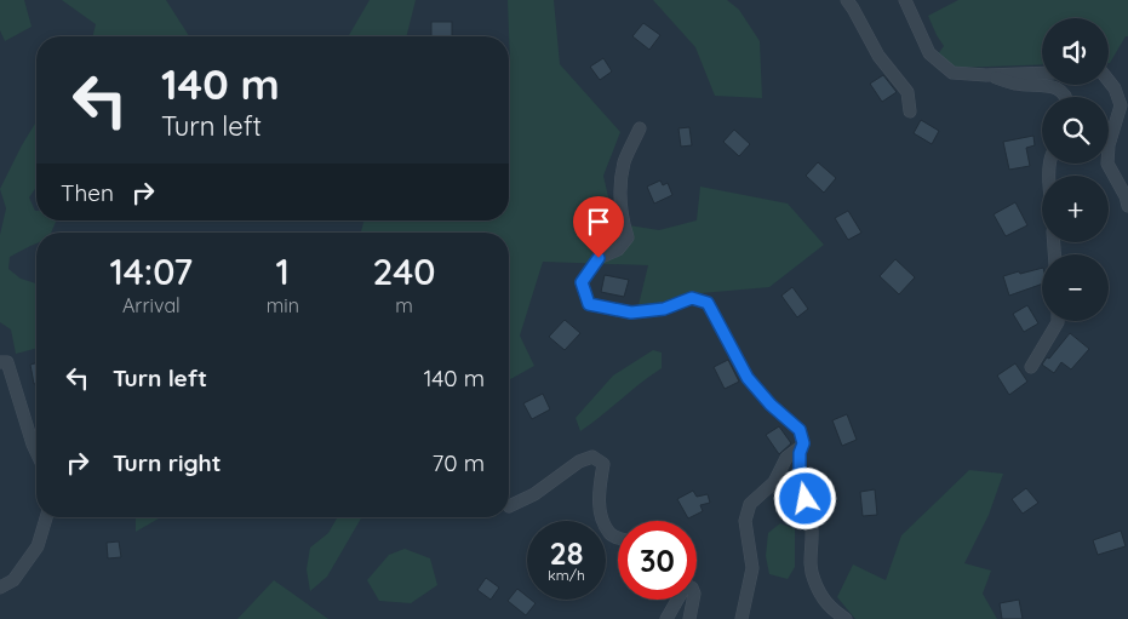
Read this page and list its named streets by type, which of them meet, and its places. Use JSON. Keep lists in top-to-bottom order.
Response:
{
  "page": {
    "map_buttons": ["+", "−"],
    "turn": ["140 m", "Turn left"],
    "then": "Then",
    "eta": [
      "14:07",
      "Arrival",
      "1",
      "min",
      "240",
      "m"
    ],
    "list": [
      {
        "name": "Turn left",
        "value": "140 m"
      },
      {
        "name": "Turn right",
        "value": "70 m"
      }
    ],
    "speed": "28 km/h",
    "limit": "30"
  }
}
